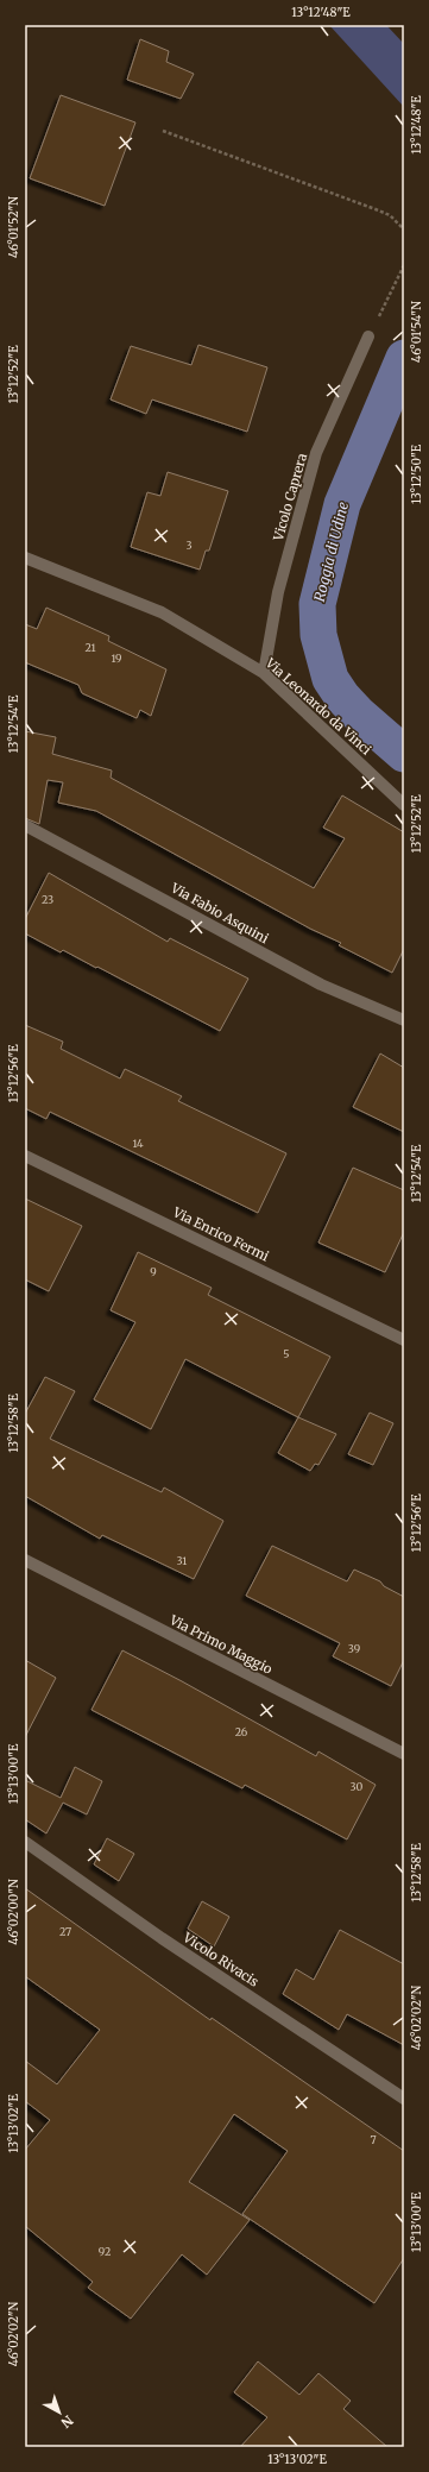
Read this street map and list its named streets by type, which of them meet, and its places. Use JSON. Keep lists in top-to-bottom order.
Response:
{
  "streets": {
    "street": [
      "Vicolo Caprera",
      "Via Leonardo da Vinci",
      "Via Fabio Asquini",
      "Via Enrico Fermi",
      "Via Primo Maggio",
      "Vicolo Rivacis"
    ]
  },
  "crossings": [
    ["Vicolo Caprera", "Via Leonardo da Vinci"]
  ],
  "water": ["Roggia di Udine"],
  "house_numbers": [
    "3",
    "21",
    "19",
    "23",
    "14",
    "9",
    "5",
    "31",
    "39",
    "26",
    "30",
    "27",
    "7",
    "92"
  ],
  "north": "bottom right",
  "coordinates": [
    "13°12'48\"E",
    "46°01'52\"N",
    "46°01'54\"N",
    "13°12'52\"E",
    "13°12'50\"E",
    "13°12'54\"E",
    "13°12'56\"E",
    "13°12'58\"E",
    "13°13'00\"E",
    "46°02'00\"N",
    "46°02'02\"N",
    "13°13'02\"E"
  ]
}
